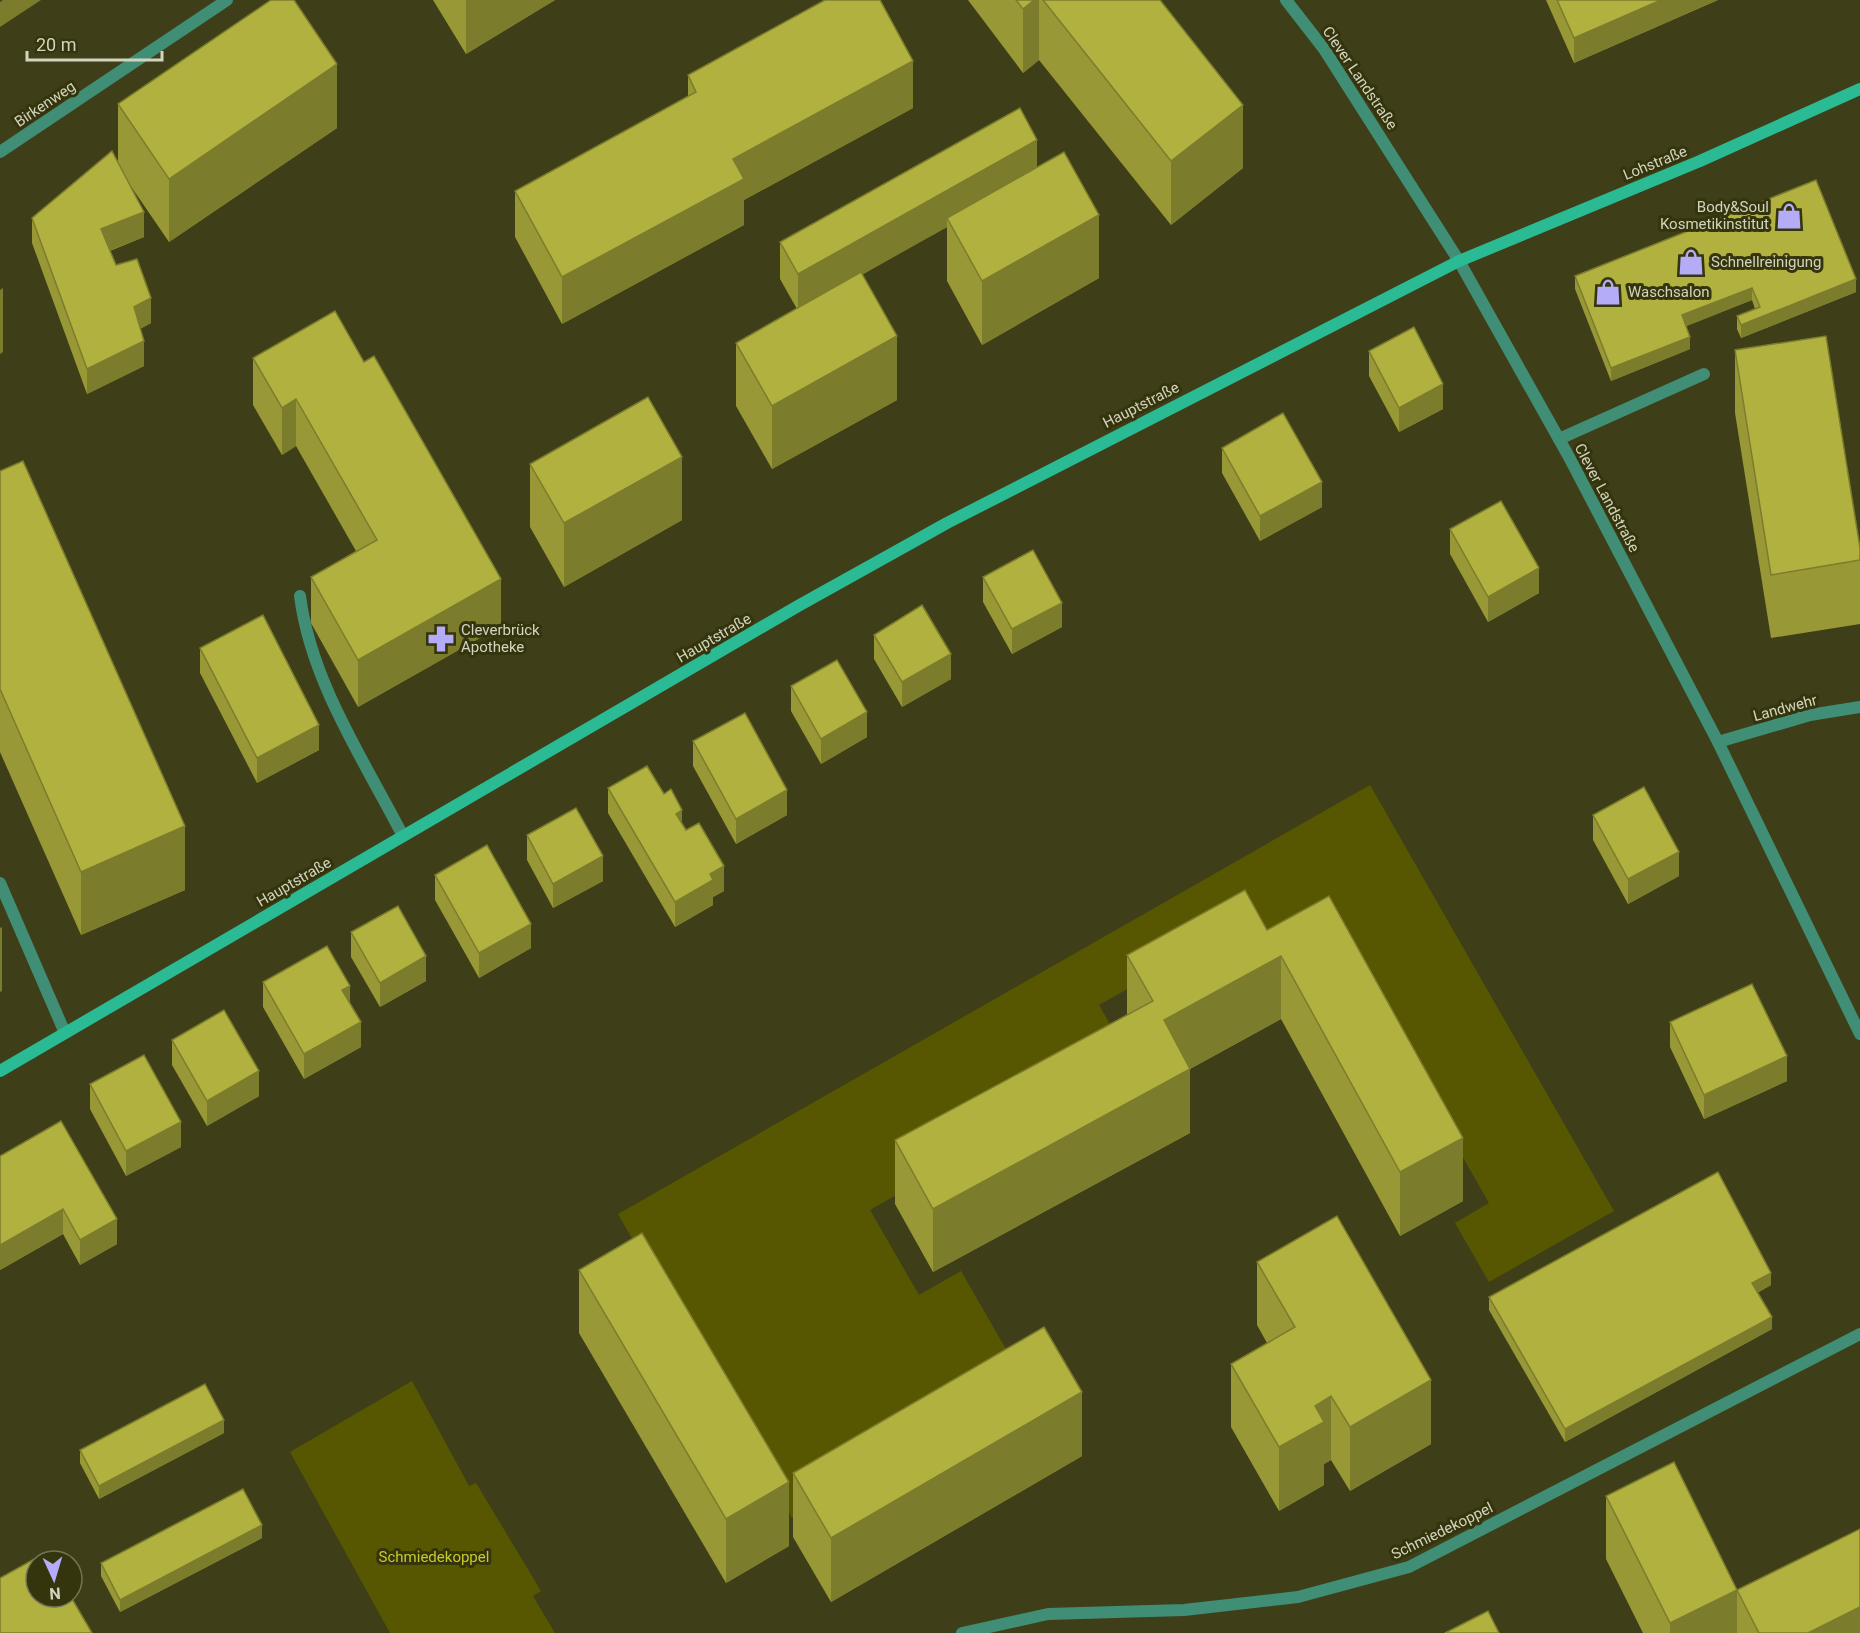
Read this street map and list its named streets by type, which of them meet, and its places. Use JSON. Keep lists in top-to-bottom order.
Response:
{
  "streets": {
    "main road": ["Lohstraße", "Hauptstraße"],
    "street": [
      "Clever Landstraße",
      "Birkenweg",
      "Landwehr",
      "Schmiedekoppel"
    ]
  },
  "crossings": [
    ["Clever Landstraße", "Lohstraße"],
    ["Clever Landstraße", "Hauptstraße"],
    ["Clever Landstraße", "Landwehr"],
    ["Lohstraße", "Hauptstraße"]
  ],
  "parks": ["Schmiedekoppel"],
  "places": {
    "shop": ["Body&Soul Kosmetikinstitut", "Schnellreinigung", "Waschsalon"],
    "pharmacy": ["Cleverbrück Apotheke"]
  },
  "scale_bar": "20 m",
  "north": "bottom"
}
